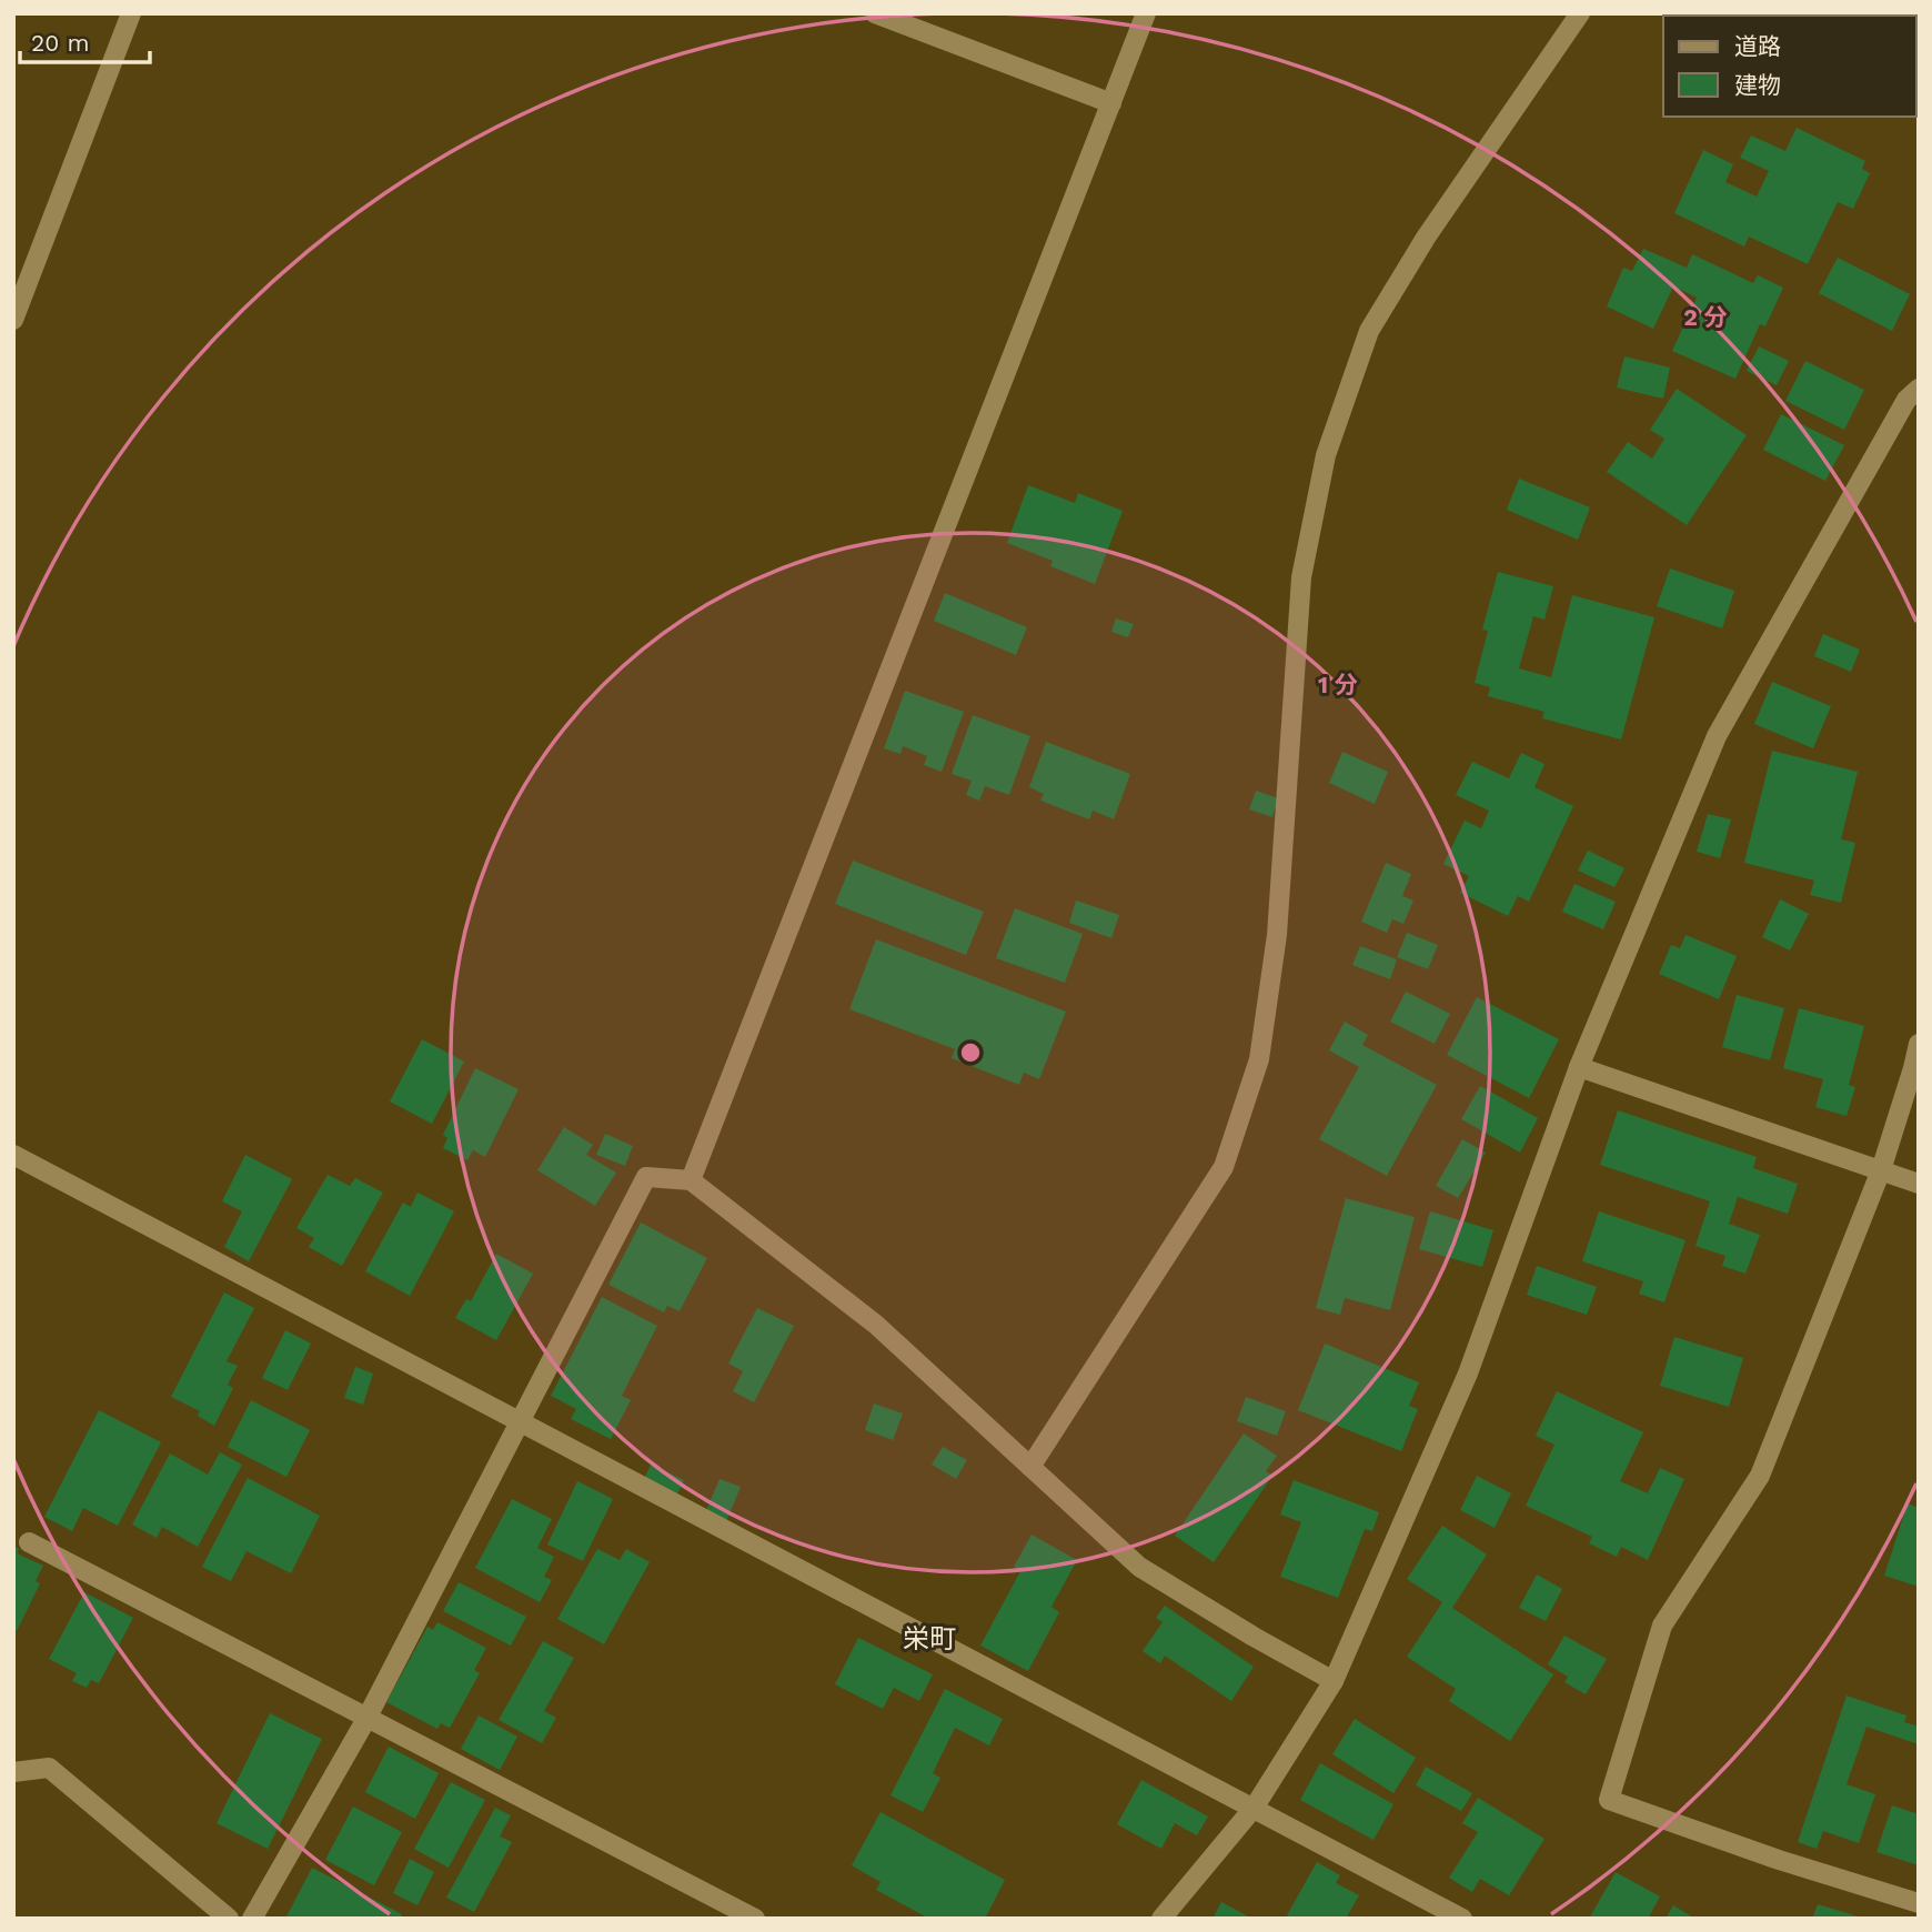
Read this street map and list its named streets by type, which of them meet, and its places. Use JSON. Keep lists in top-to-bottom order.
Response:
{
  "districts": ["栄町"],
  "legend": ["道路", "建物"],
  "scale_bar": "20 m",
  "rings": ["2 分", "1 分"]
}
